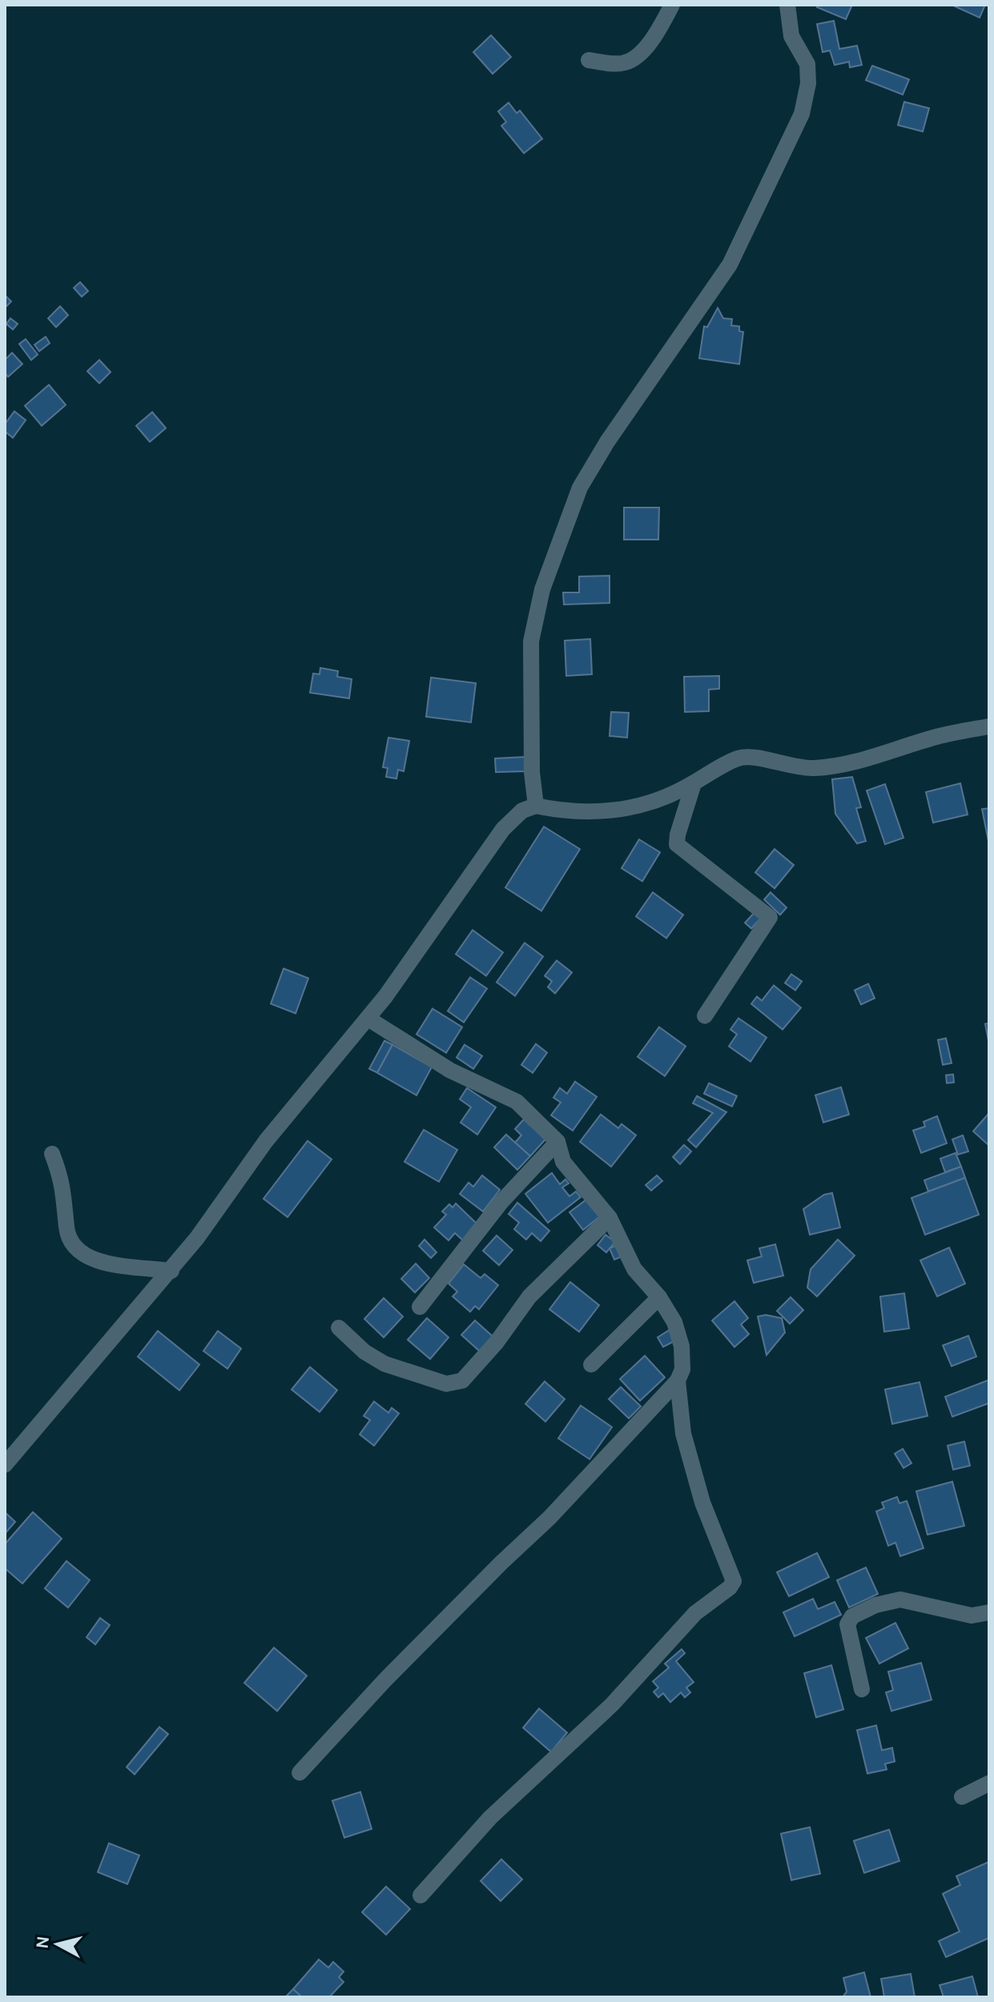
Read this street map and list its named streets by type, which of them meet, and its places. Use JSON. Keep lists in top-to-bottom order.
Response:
{
  "north": "left"
}
